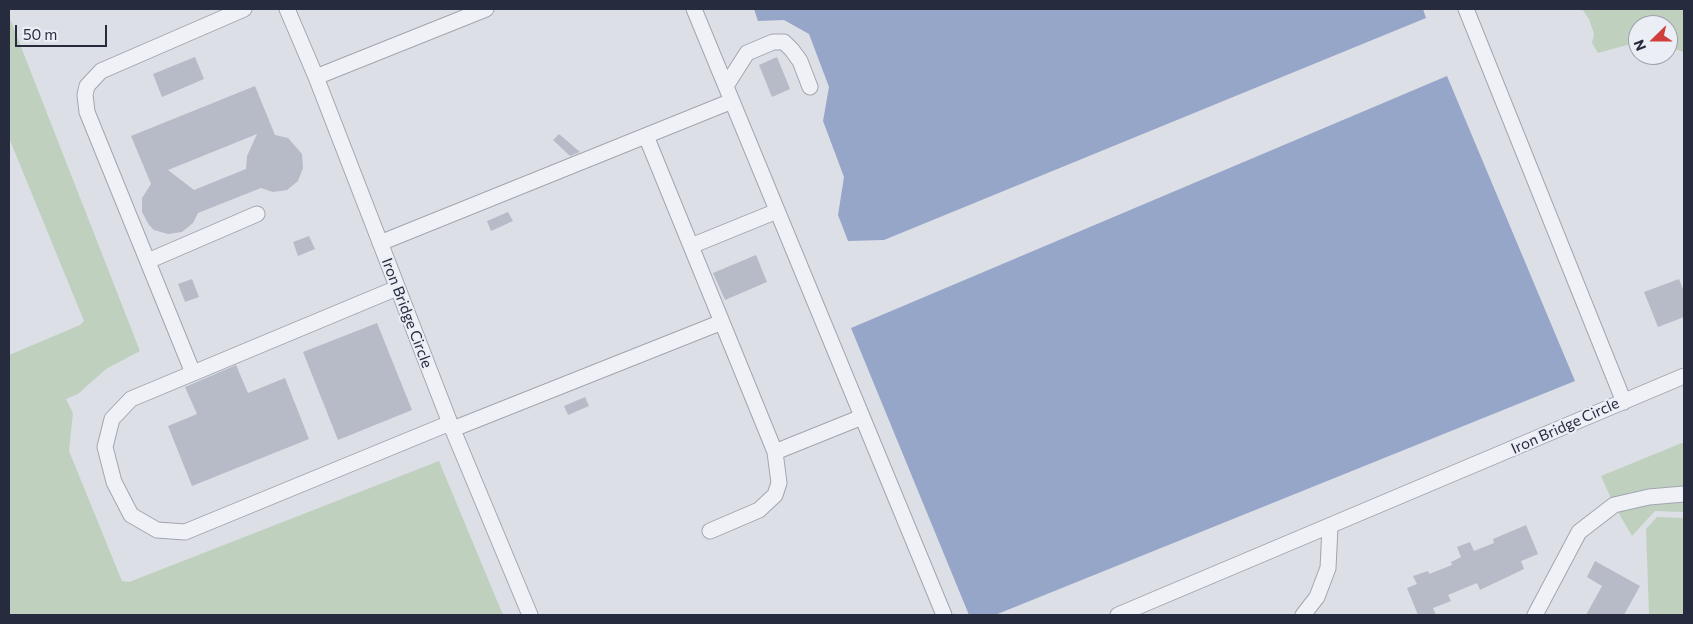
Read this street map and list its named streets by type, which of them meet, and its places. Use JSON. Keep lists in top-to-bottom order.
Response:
{
  "streets": {
    "street": ["Iron Bridge Circle"]
  },
  "scale_bar": "50 m",
  "north": "left"
}
